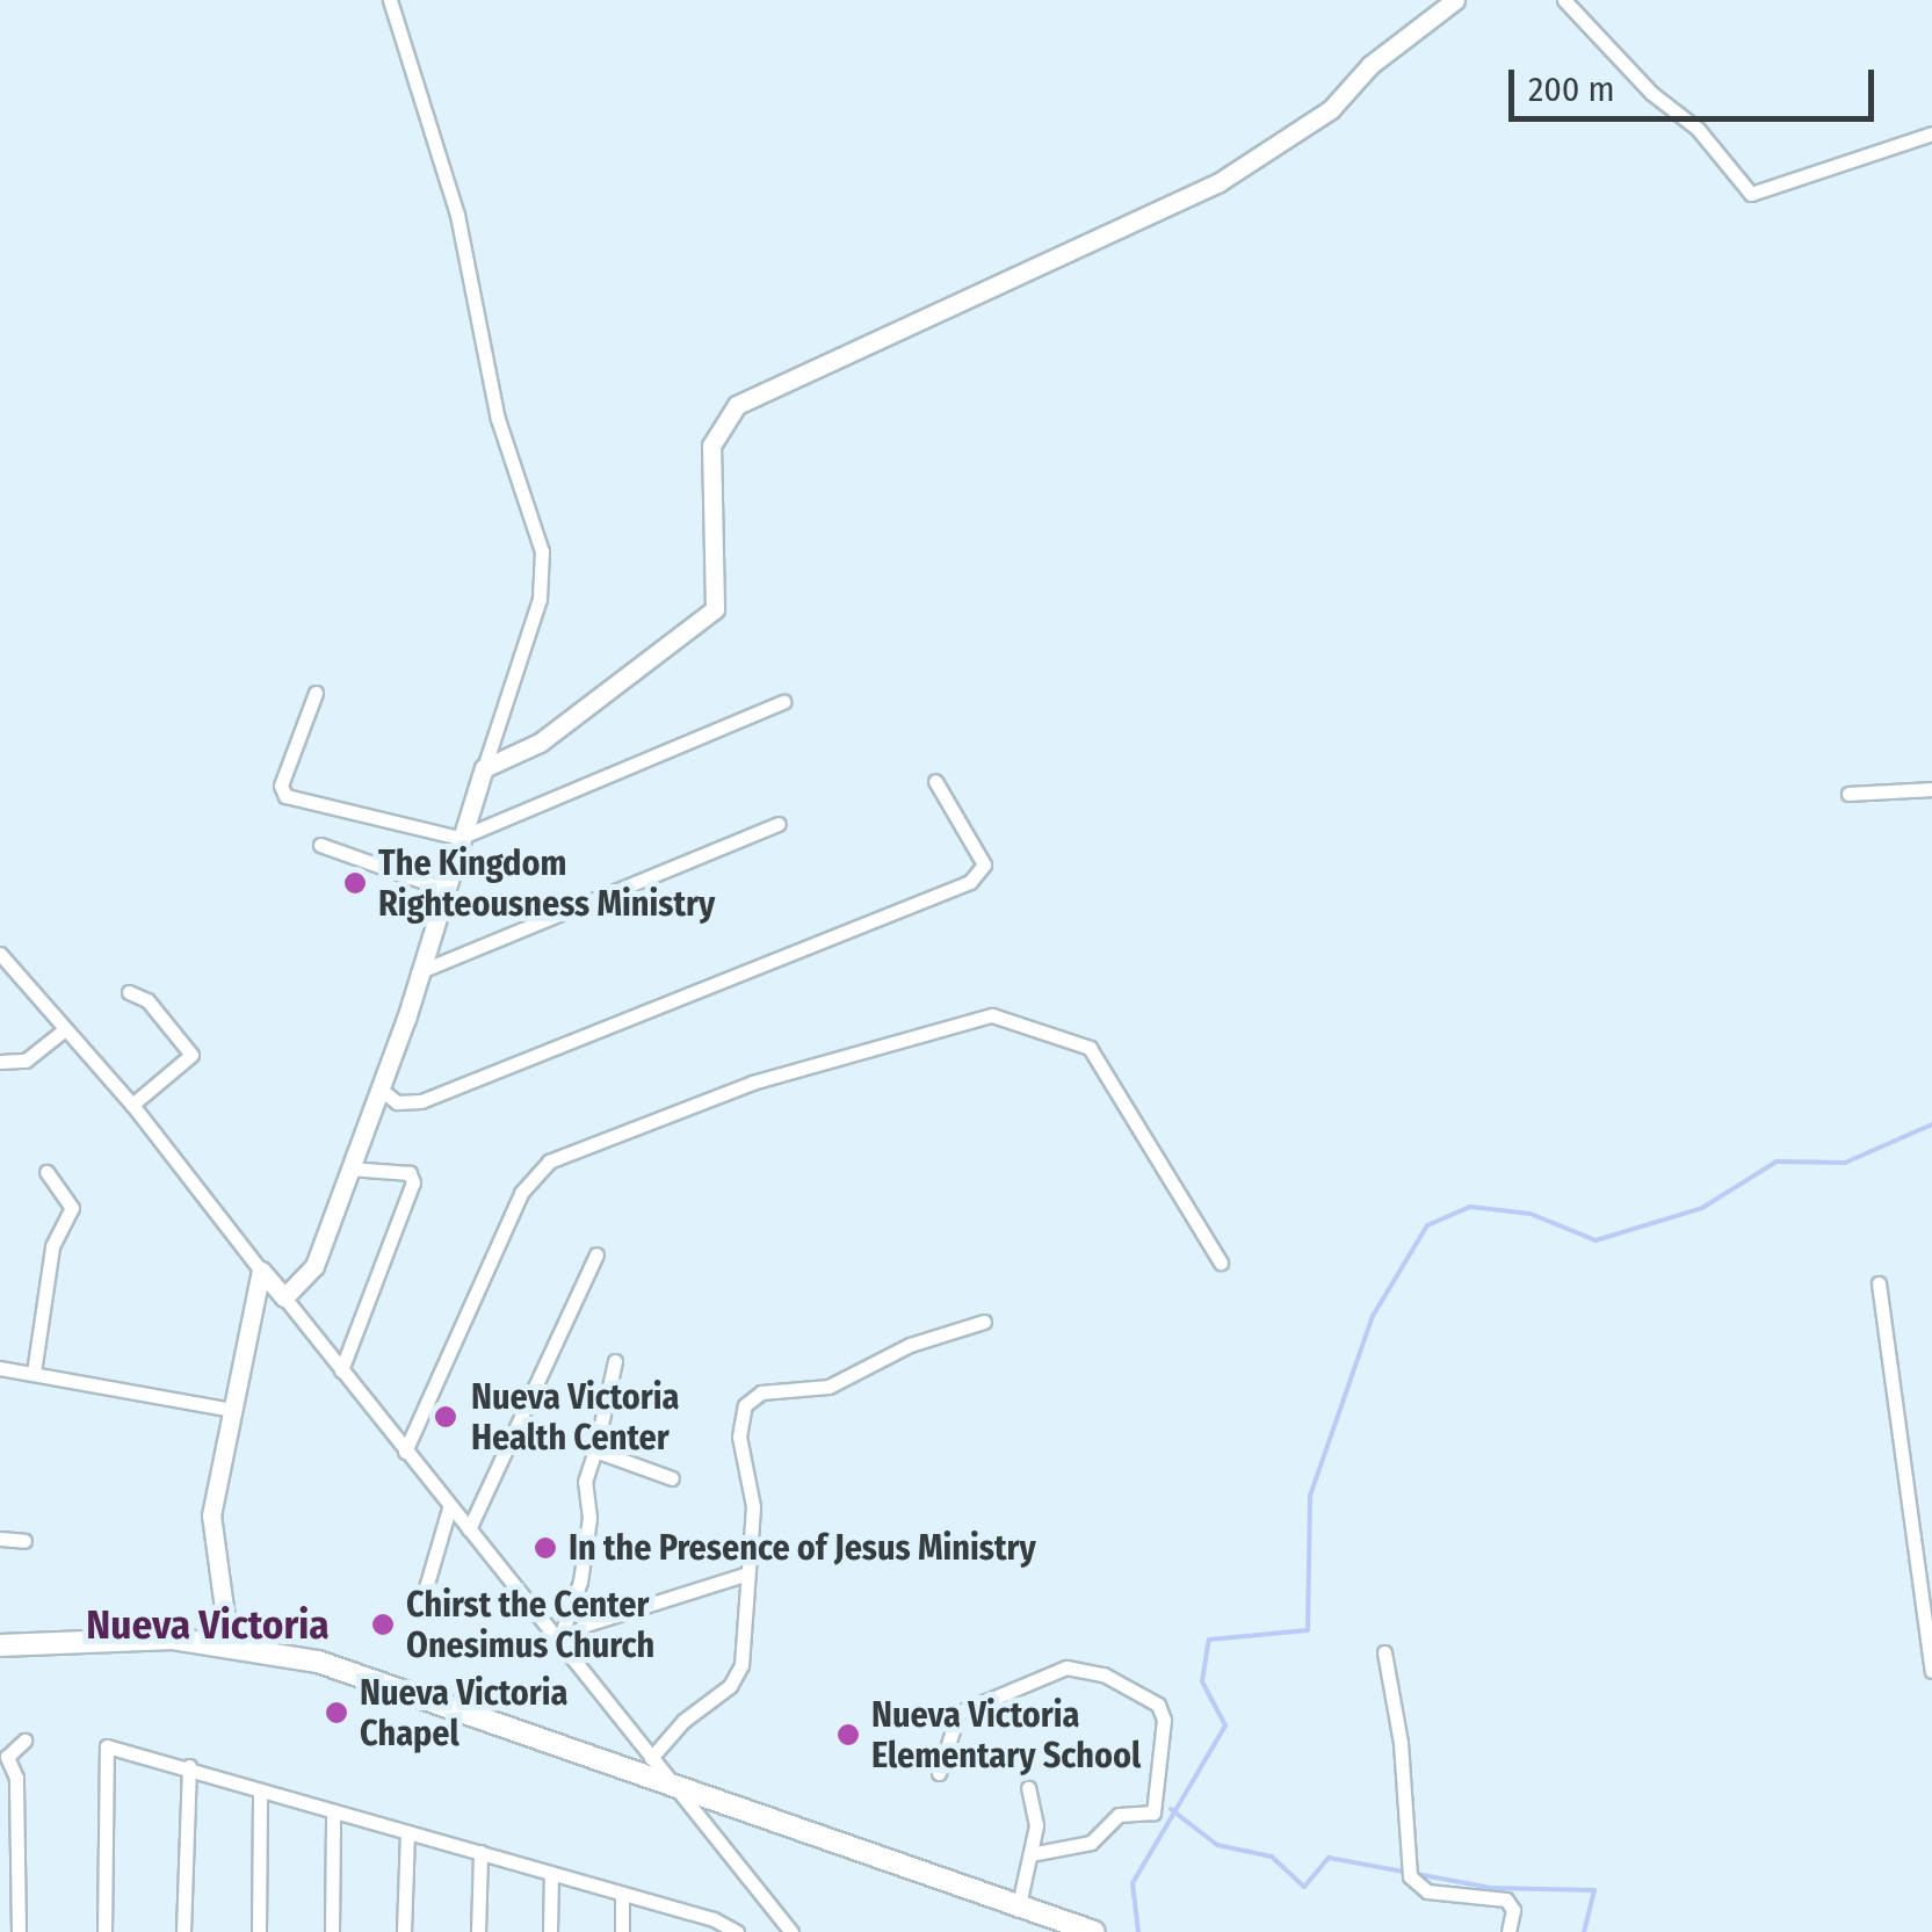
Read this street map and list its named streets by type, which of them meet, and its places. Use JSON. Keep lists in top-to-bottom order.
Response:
{
  "districts": ["Nueva Victoria"],
  "places": [
    "The Kingdom Righteousness Ministry",
    "Nueva Victoria Health Center",
    "In the Presence of Jesus Ministry",
    "Chirst the Center Onesimus Church",
    "Nueva Victoria Chapel",
    "Nueva Victoria Elementary School"
  ],
  "scale_bar": "200 m"
}
